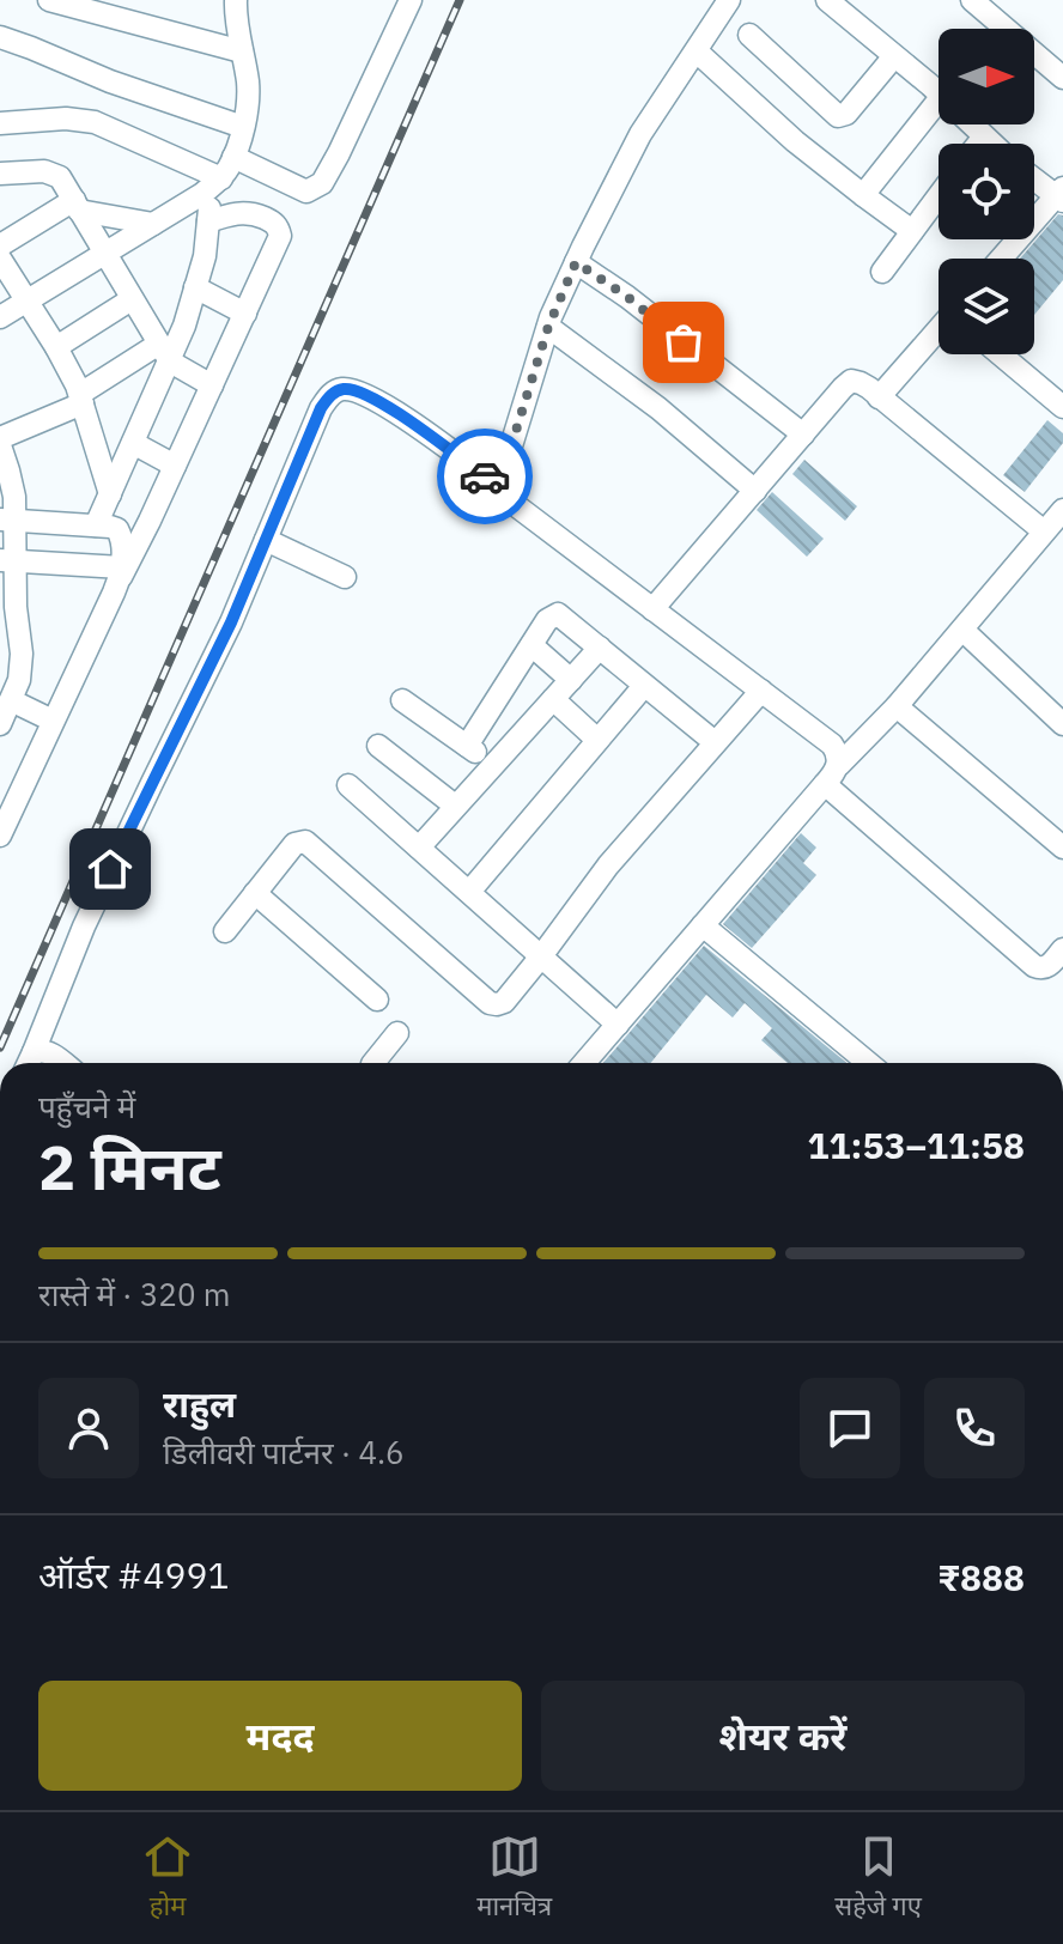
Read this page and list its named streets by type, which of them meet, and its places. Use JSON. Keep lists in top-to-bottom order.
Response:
{
  "north": "right",
  "page": {
    "heading": ["2 मिनट", "पहुँचने में", "11:53–11:58"],
    "panel": [
      "राहुल",
      "डिलीवरी पार्टनर · 4.6",
      "ऑर्डर #4991",
      "₹888"
    ],
    "bar": "रास्ते में · 320 m",
    "buttons": ["मदद", "शेयर करें"],
    "tabs": ["होम", "मानचित्र", "सहेजे गए"]
  }
}
